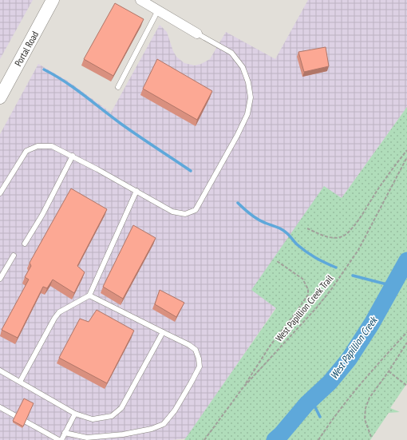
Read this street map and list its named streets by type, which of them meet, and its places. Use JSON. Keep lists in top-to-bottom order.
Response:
{
  "streets": {
    "main road": ["Portal Road"],
    "path": ["West Papillion Creek Trail"]
  },
  "water": ["West Papillion Creek"]
}
